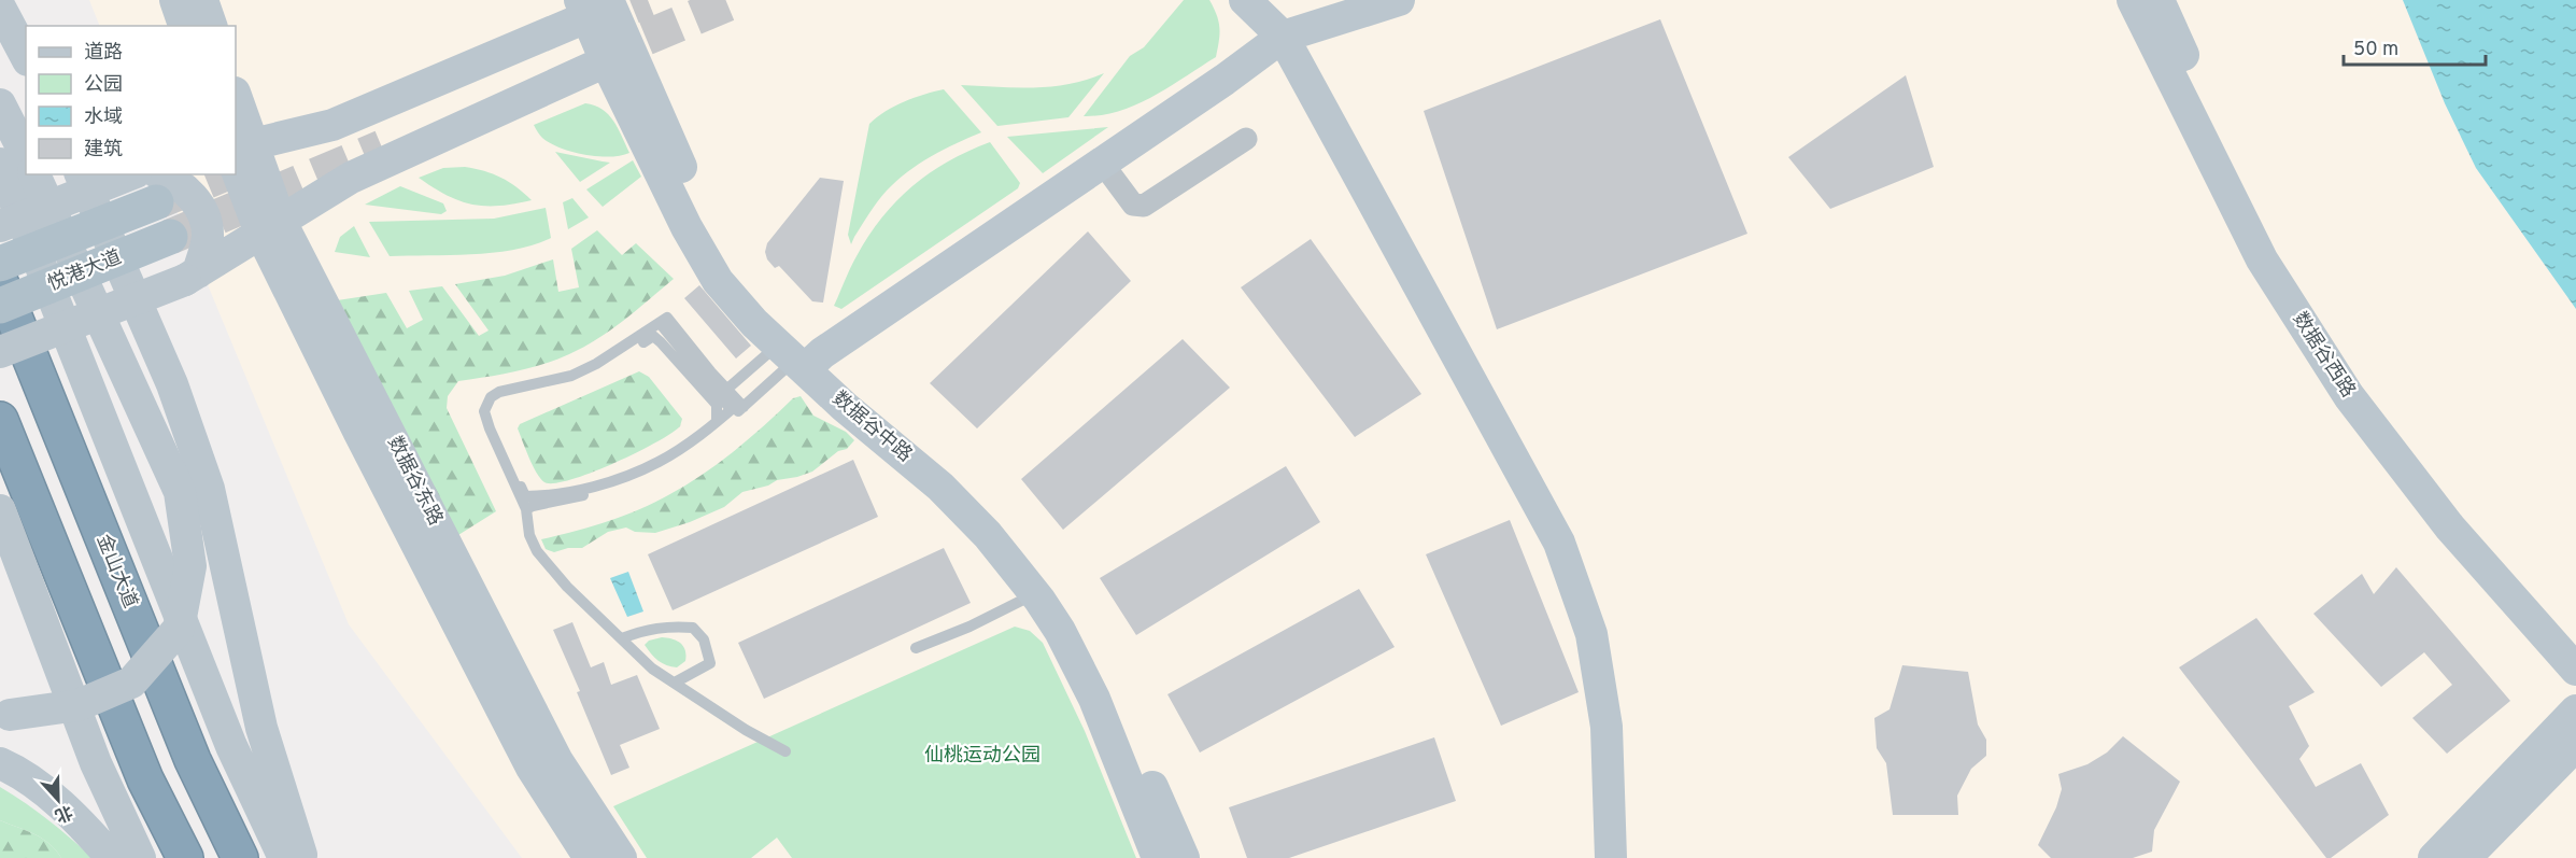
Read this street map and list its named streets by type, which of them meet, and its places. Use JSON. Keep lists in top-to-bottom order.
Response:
{
  "streets": {
    "highway": ["金山大道"],
    "main road": ["悦港大道"],
    "street": ["数据谷西路", "数据谷中路", "数据谷东路"]
  },
  "parks": ["仙桃运动公园"],
  "legend": [
    "道路",
    "公园",
    "水域",
    "建筑"
  ],
  "scale_bar": "50 m",
  "north": "bottom"
}
